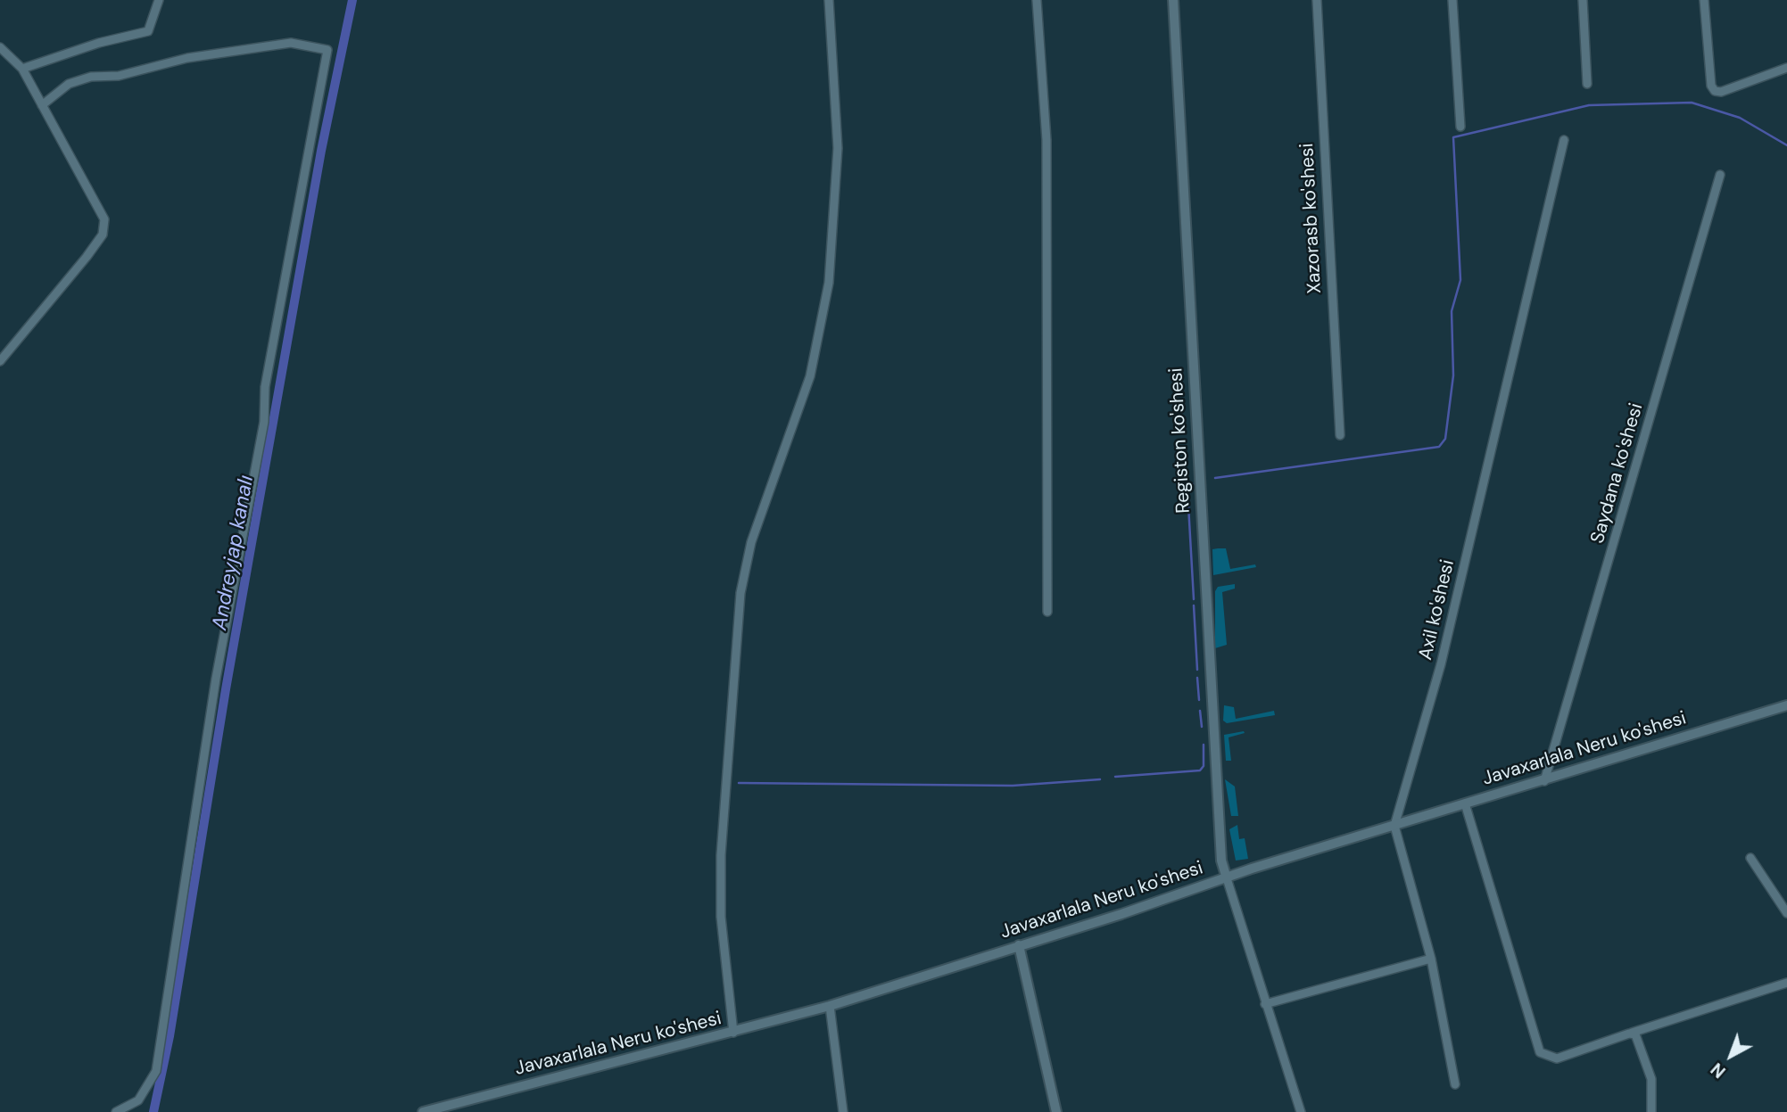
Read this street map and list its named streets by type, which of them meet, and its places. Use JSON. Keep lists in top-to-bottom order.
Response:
{
  "streets": {
    "street": [
      "Xazorasb ko'shesi",
      "Registon ko'shesi",
      "Saydana ko'shesi",
      "Axil ko'shesi",
      "Javaxarlala Neru ko'shesi"
    ]
  },
  "crossings": [
    ["Registon ko'shesi", "Javaxarlala Neru ko'shesi"],
    ["Saydana ko'shesi", "Javaxarlala Neru ko'shesi"],
    ["Axil ko'shesi", "Javaxarlala Neru ko'shesi"]
  ],
  "water": ["Andreyjap kanalı"],
  "north": "bottom left"
}
